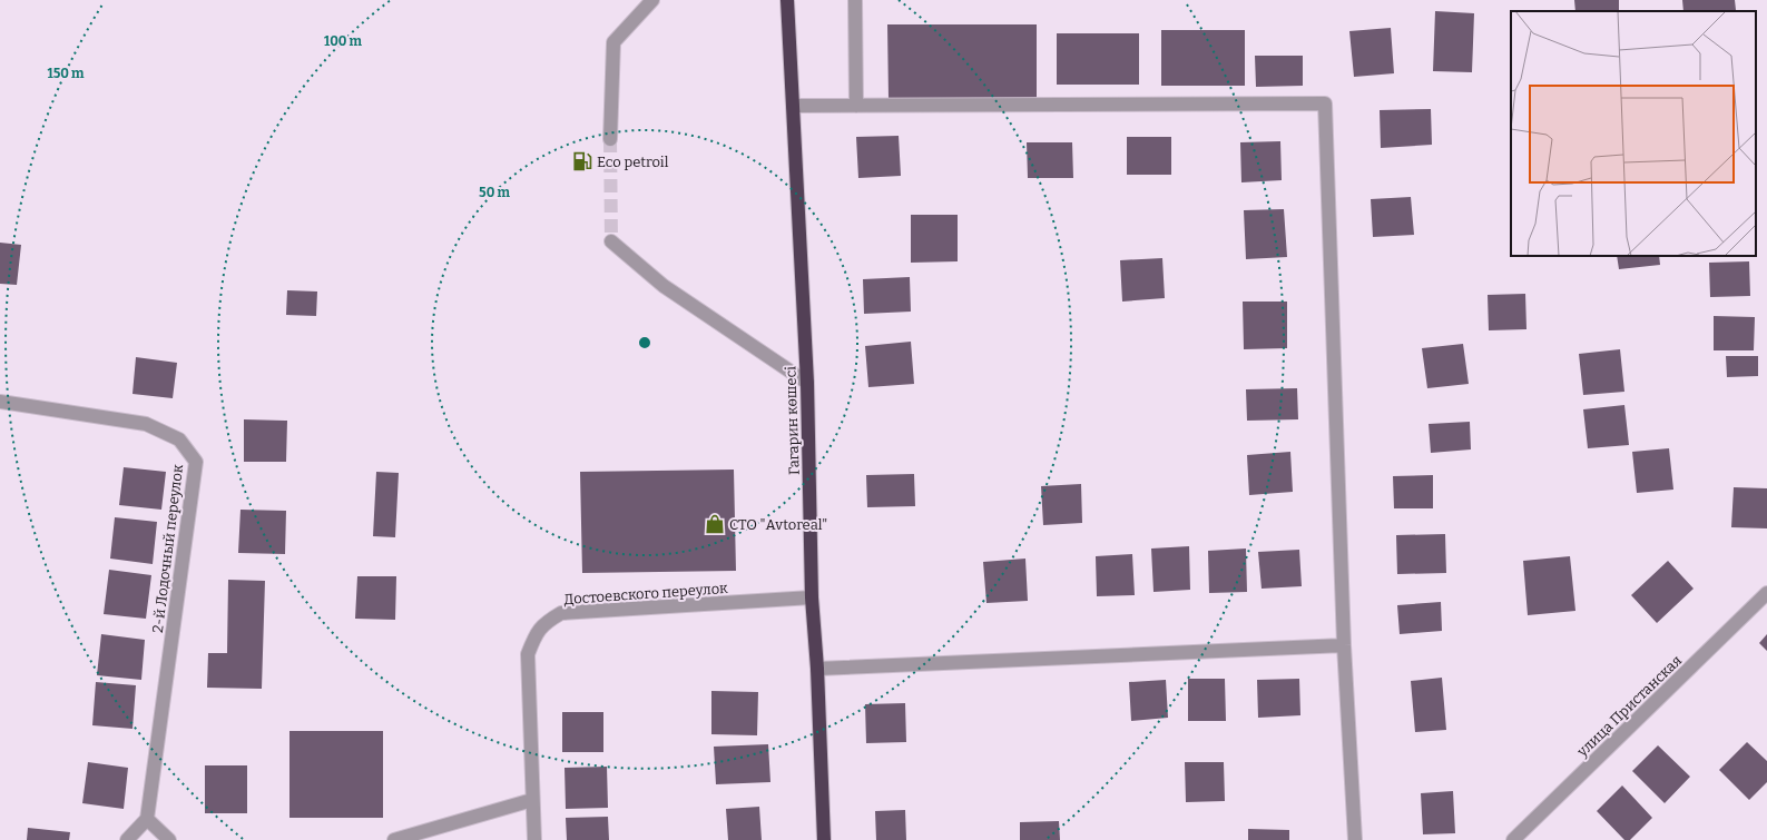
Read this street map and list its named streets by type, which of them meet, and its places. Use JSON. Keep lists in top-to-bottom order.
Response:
{
  "streets": {
    "highway": ["Гагарин көшесі"],
    "street": ["2-й Лодочный переулок", "Достоевского переулок", "улица Пристанская"]
  },
  "crossings": [
    ["Гагарин көшесі", "Достоевского переулок"]
  ],
  "places": {
    "fuel station": ["Eco petroil"],
    "shop": ["СТО \"Avtoreal\""]
  },
  "rings": ["100 m", "150 m", "50 m"]
}
